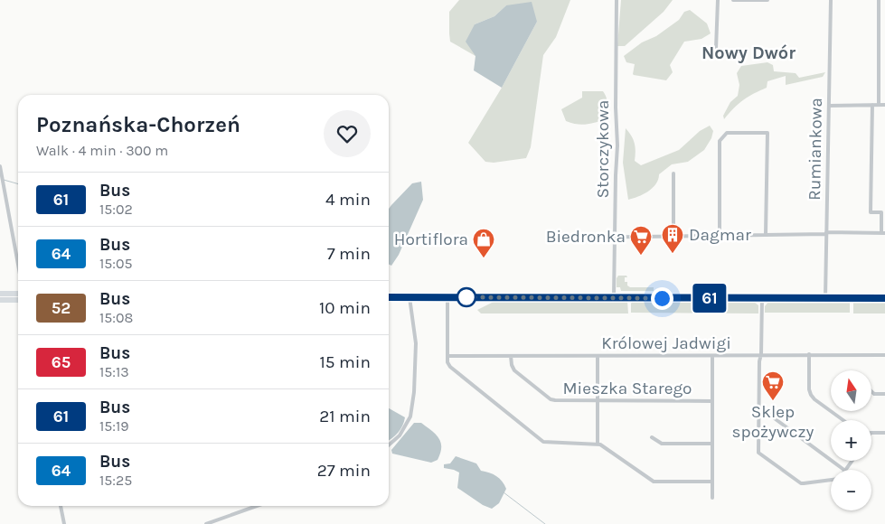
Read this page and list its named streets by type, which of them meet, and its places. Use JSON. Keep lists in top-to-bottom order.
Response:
{
  "streets": {
    "street": [
      "Storczykowa",
      "Rumiankowa",
      "Królowej Jadwigi",
      "Mieszka Starego"
    ]
  },
  "crossings": [
    ["Królowej Jadwigi", "Mieszka Starego"]
  ],
  "districts": ["Nowy Dwór"],
  "places": {
    "building": ["Dagmar"],
    "supermarket": ["Biedronka", "Sklep spożywczy"],
    "shop": ["Hortiflora"]
  },
  "lines": ["bus line 61"],
  "north": "top",
  "page": {
    "on_map": "61",
    "heading": ["Poznańska-Chorzeń", "Walk · 4 min · 300 m"],
    "list": [
      {
        "mark": "61",
        "name": "Bus",
        "note": "15:02",
        "value": "4 min"
      },
      {
        "mark": "64",
        "name": "Bus",
        "note": "15:05",
        "value": "7 min"
      },
      {
        "mark": "52",
        "name": "Bus",
        "note": "15:08",
        "value": "10 min"
      },
      {
        "mark": "65",
        "name": "Bus",
        "note": "15:13",
        "value": "15 min"
      },
      {
        "mark": "61",
        "name": "Bus",
        "note": "15:19",
        "value": "21 min"
      },
      {
        "mark": "64",
        "name": "Bus",
        "note": "15:25",
        "value": "27 min"
      }
    ],
    "map_buttons": ["+", "−"]
  }
}
